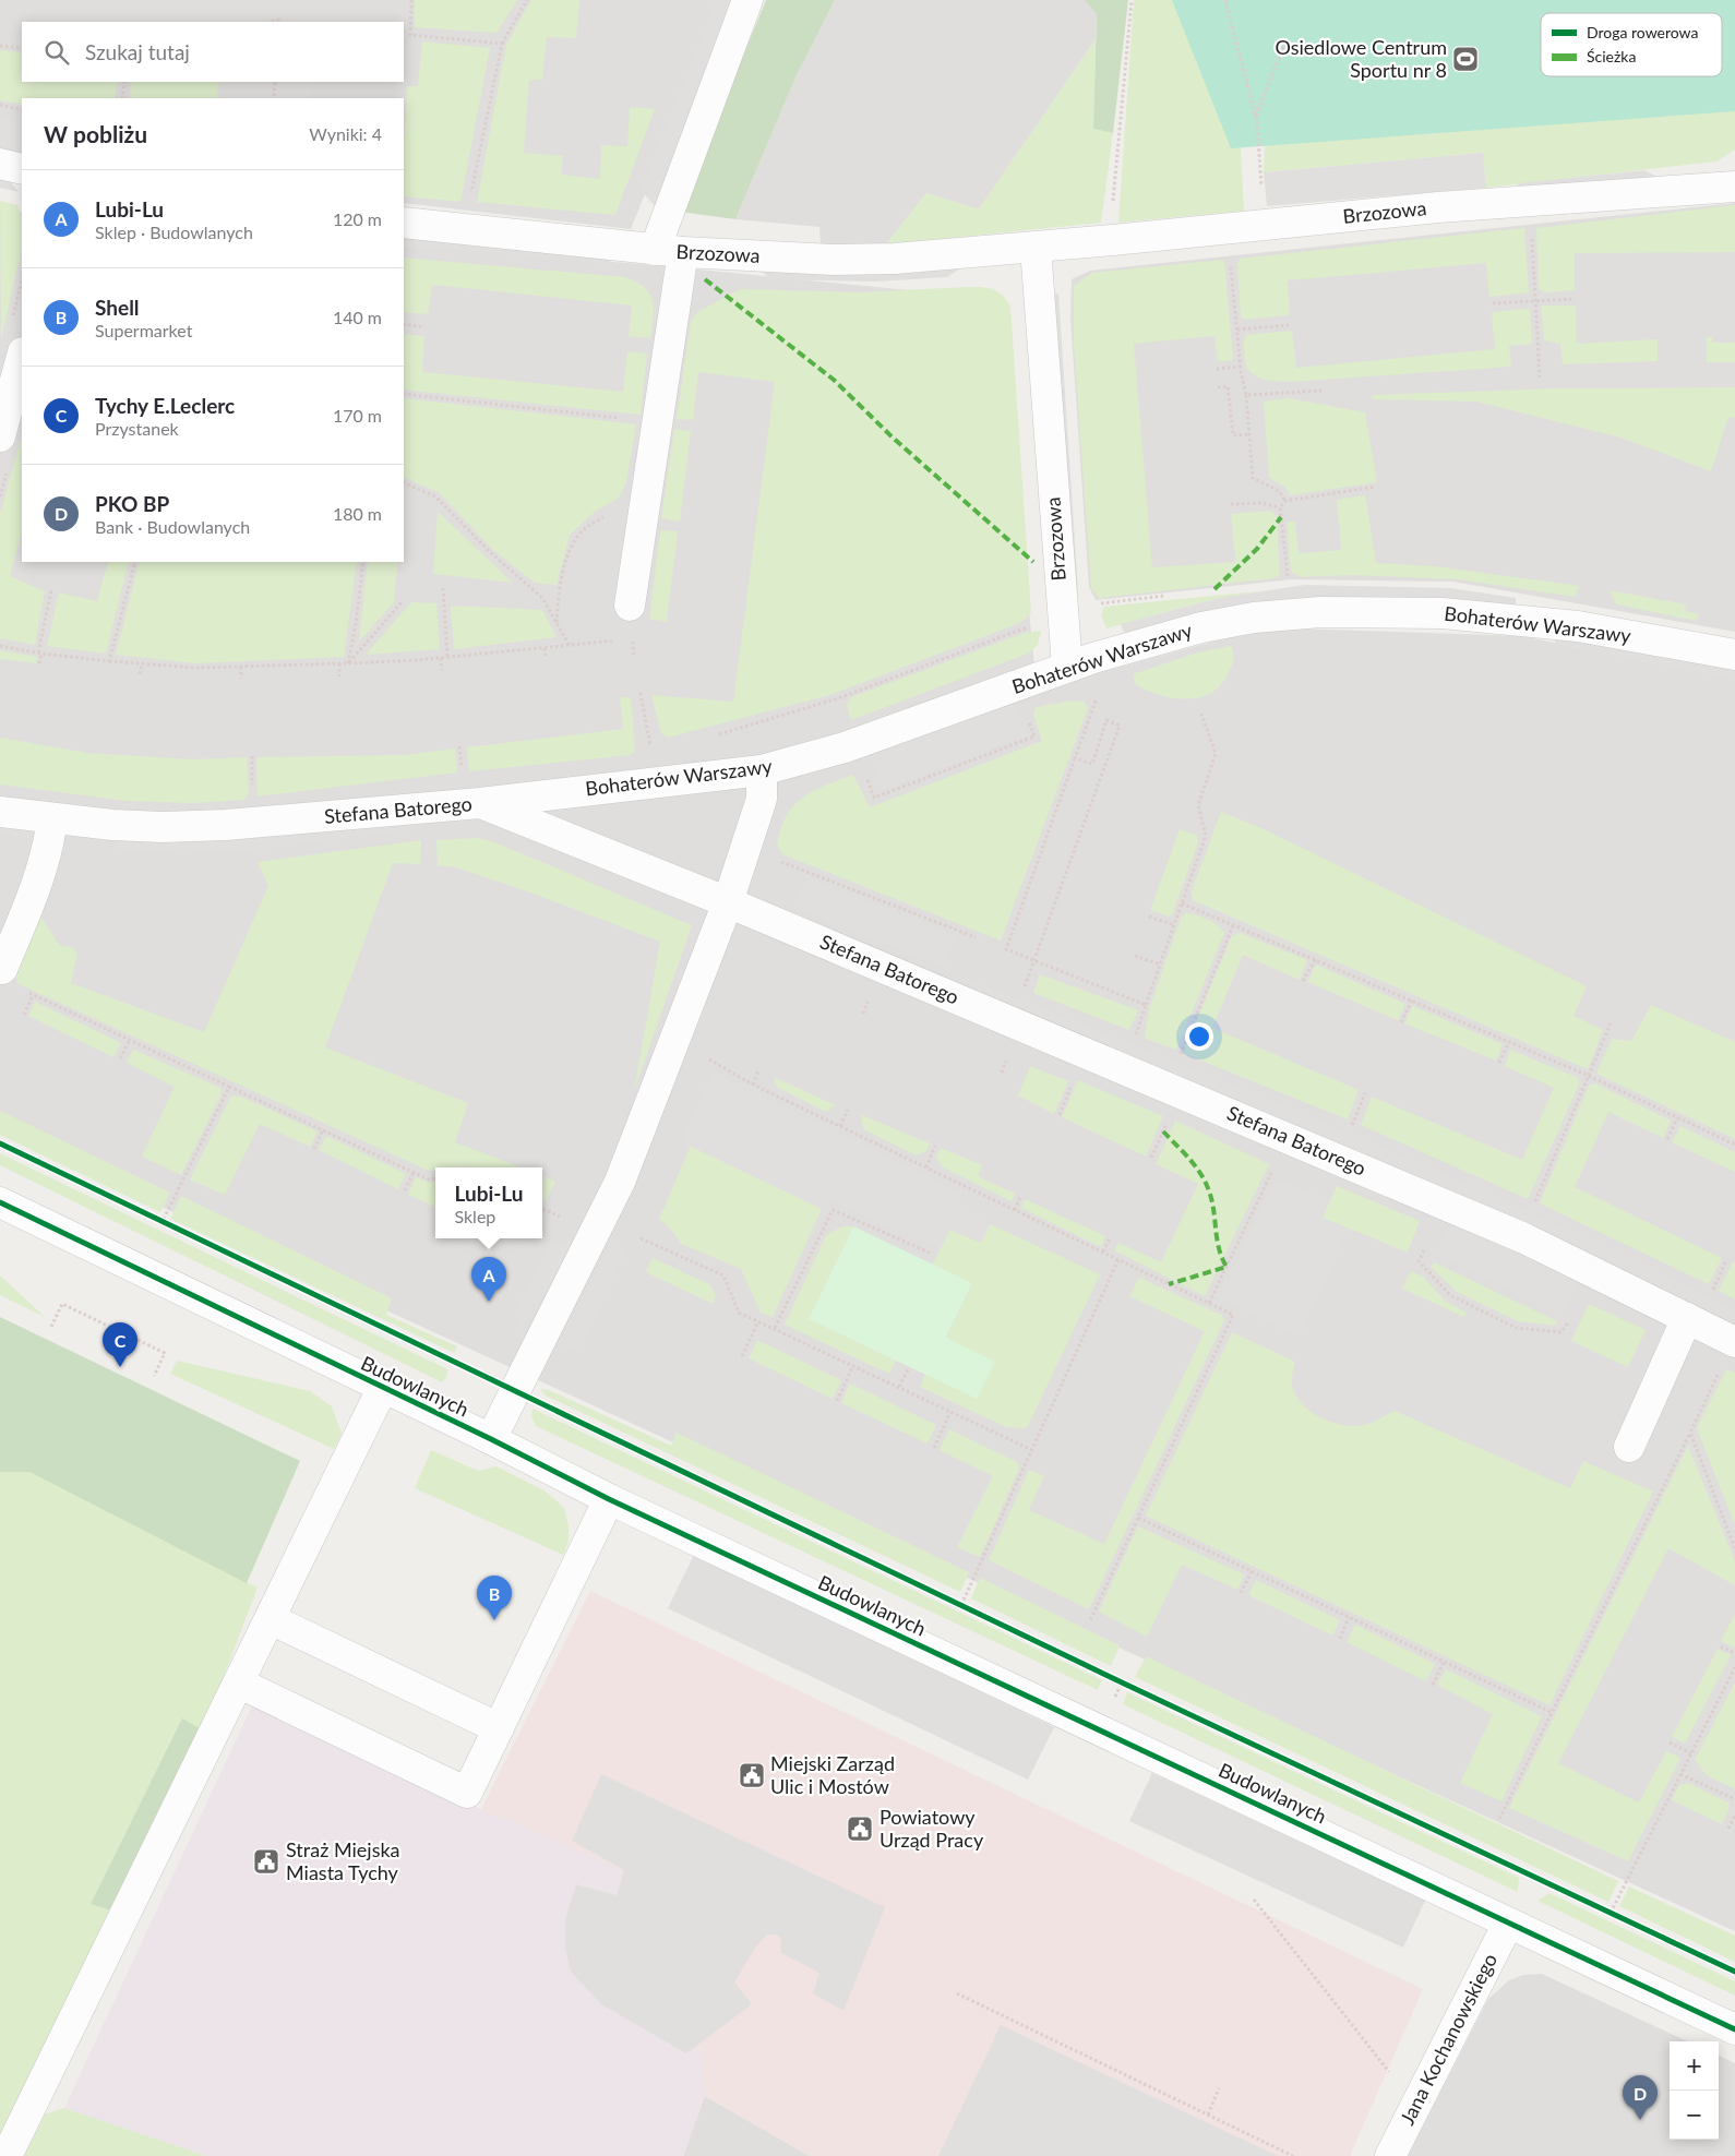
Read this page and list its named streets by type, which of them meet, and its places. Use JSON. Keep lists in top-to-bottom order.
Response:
{
  "streets": {
    "street": [
      "Brzozowa",
      "Bohaterów Warszawy",
      "Stefana Batorego",
      "Budowlanych",
      "Jana Kochanowskiego"
    ]
  },
  "crossings": [
    ["Brzozowa", "Bohaterów Warszawy"],
    ["Bohaterów Warszawy", "Stefana Batorego"],
    ["Budowlanych", "Jana Kochanowskiego"]
  ],
  "places": {
    "sports": ["Osiedlowe Centrum Sportu nr 8"],
    "public building": ["Miejski Zarząd Ulic i Mostów", "Powiatowy Urząd Pracy", "Straż Miejska Miasta Tychy"]
  },
  "legend": ["Droga rowerowa", "Ścieżka"],
  "page": {
    "search": "Szukaj tutaj",
    "heading": ["W pobliżu", "Wyniki: 4"],
    "list": [
      {
        "mark": "A",
        "name": "Lubi-Lu",
        "note": "Sklep · Budowlanych",
        "value": "120 m"
      },
      {
        "mark": "B",
        "name": "Shell",
        "note": "Supermarket",
        "value": "140 m"
      },
      {
        "mark": "C",
        "name": "Tychy E.Leclerc",
        "note": "Przystanek",
        "value": "170 m"
      },
      {
        "mark": "D",
        "name": "PKO BP",
        "note": "Bank · Budowlanych",
        "value": "180 m"
      }
    ],
    "popup": ["Lubi-Lu", "Sklep"],
    "pins": [
      "A",
      "C",
      "B",
      "D"
    ],
    "map_buttons": ["+", "−"]
  }
}
